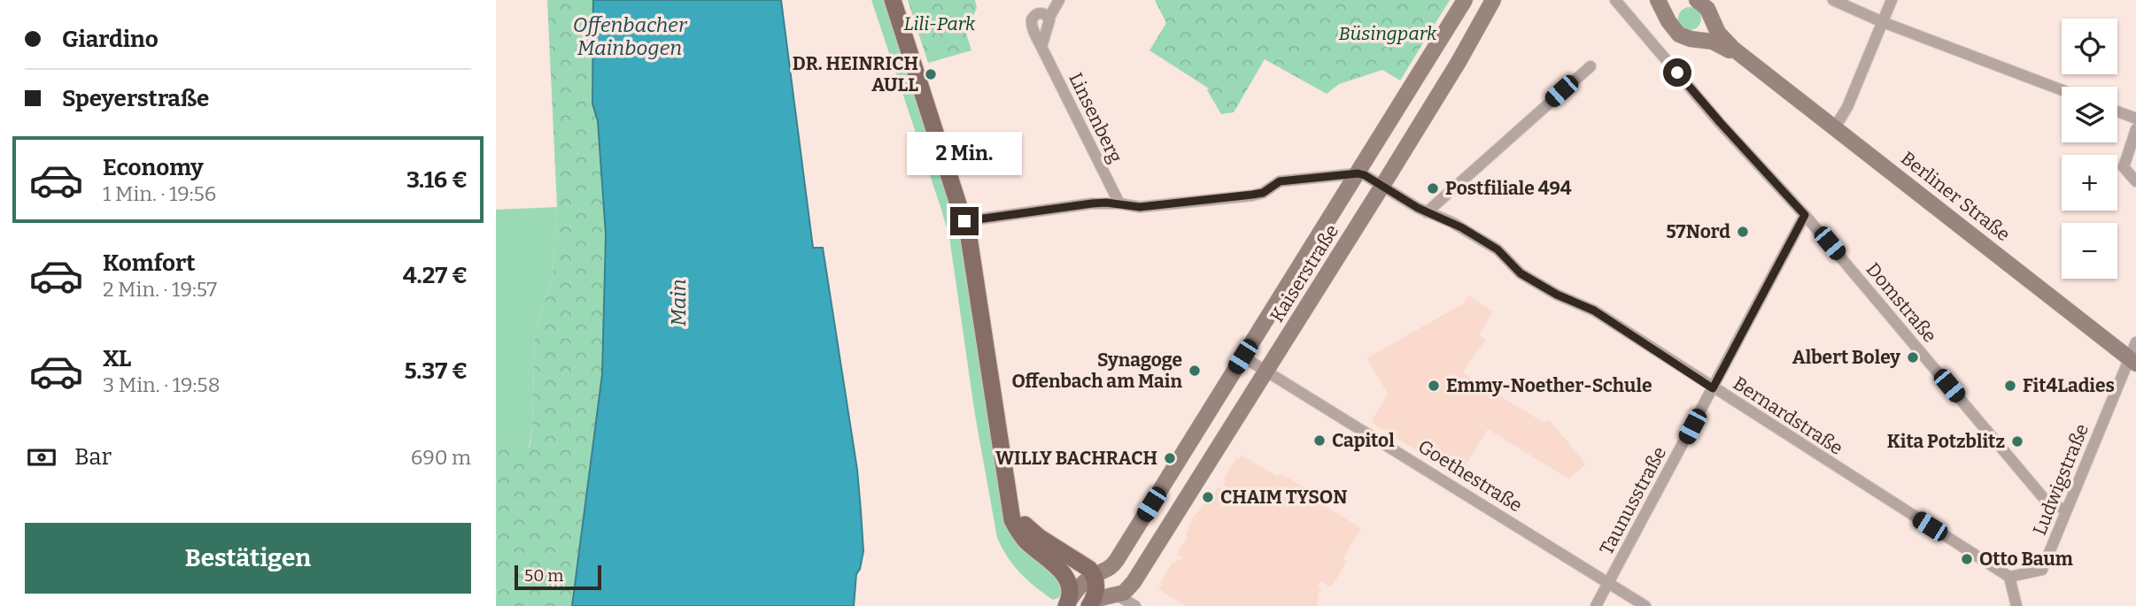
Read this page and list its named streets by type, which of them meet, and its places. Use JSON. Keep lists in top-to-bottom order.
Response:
{
  "streets": {
    "main road": ["Berliner Straße", "Kaiserstraße"],
    "street": [
      "Linsenberg",
      "Domstraße",
      "Bernardstraße",
      "Goethestraße",
      "Ludwigstraße",
      "Taunusstraße"
    ]
  },
  "crossings": [
    ["Berliner Straße", "Ludwigstraße"],
    ["Kaiserstraße", "Bernardstraße"],
    ["Kaiserstraße", "Goethestraße"],
    ["Domstraße", "Ludwigstraße"],
    ["Domstraße", "Taunusstraße"],
    ["Bernardstraße", "Ludwigstraße"],
    ["Bernardstraße", "Taunusstraße"],
    ["Goethestraße", "Taunusstraße"]
  ],
  "water": ["Offenbacher Mainbogen", "Main"],
  "parks": ["Lili-Park", "Büsingpark"],
  "places": [
    "DR. HEINRICH AULL",
    "Postfiliale 494",
    "57Nord",
    "Albert Boley",
    "Synagoge Offenbach am Main",
    "Emmy-Noether-Schule",
    "Fit4Ladies",
    "Capitol",
    "Kita Potzblitz",
    "WILLY BACHRACH",
    "CHAIM TYSON",
    "Otto Baum"
  ],
  "scale_bar": "50 m",
  "page": {
    "banner": ["Giardino", "Speyerstraße"],
    "map_buttons": ["+", "−"],
    "bubble": "2 Min.",
    "list": [
      {
        "name": "Economy",
        "note": "1 Min. · 19:56",
        "value": "3.16 €"
      },
      {
        "name": "Komfort",
        "note": "2 Min. · 19:57",
        "value": "4.27 €"
      },
      {
        "name": "XL",
        "note": "3 Min. · 19:58",
        "value": "5.37 €"
      }
    ],
    "pay": ["Bar", "690 m"],
    "buttons": "Bestätigen",
    "scale": "50 m"
  }
}
